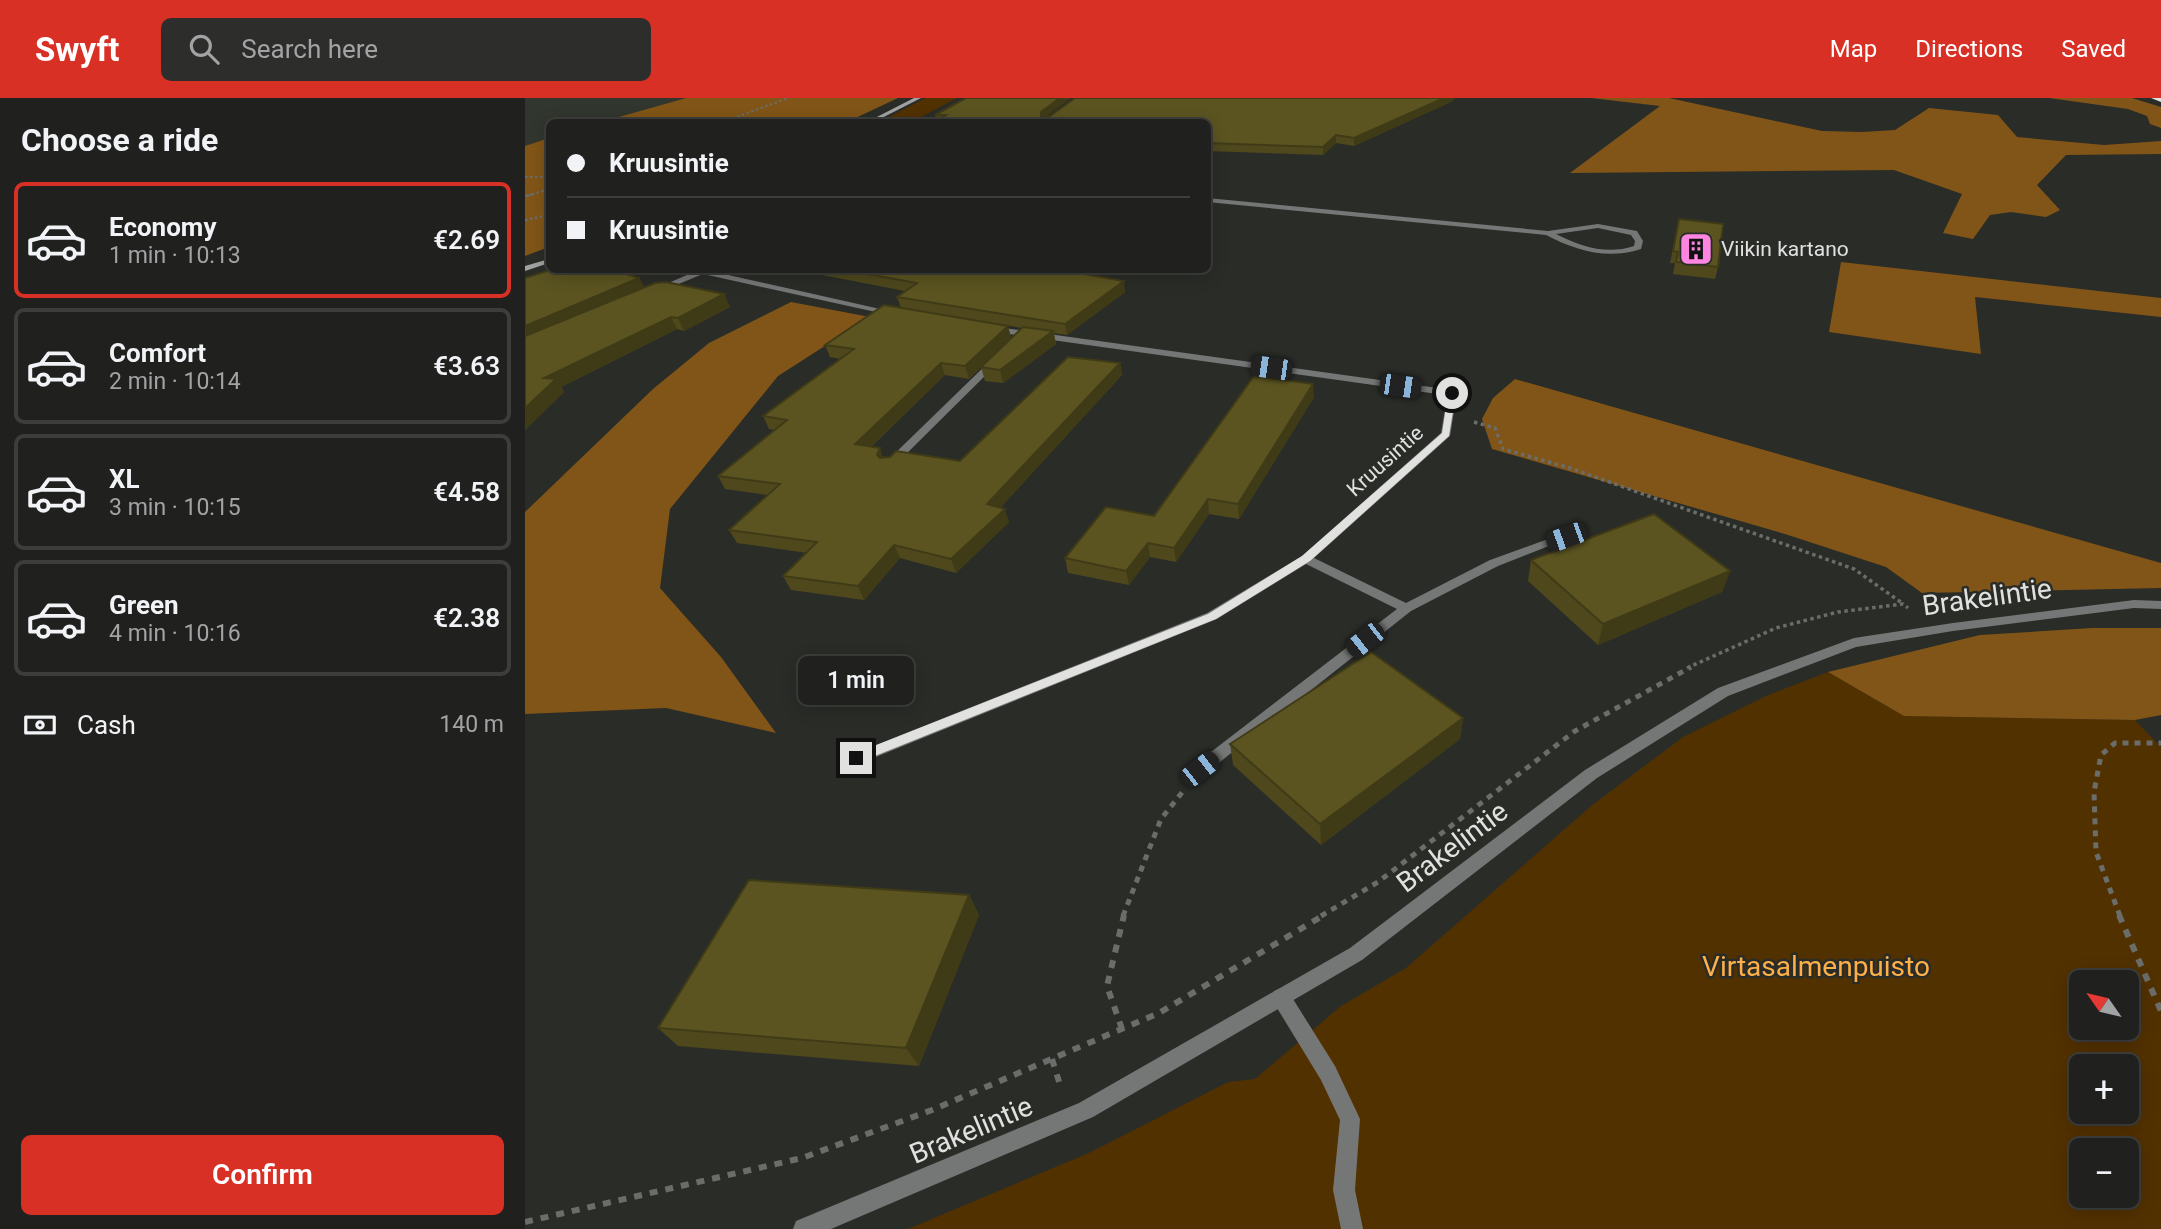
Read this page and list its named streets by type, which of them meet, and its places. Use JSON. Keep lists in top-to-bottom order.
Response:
{
  "streets": {
    "street": ["Kruusintie", "Brakelintie"]
  },
  "parks": ["Virtasalmenpuisto"],
  "places": {
    "building": ["Viikin kartano"]
  },
  "north": "top left",
  "page": {
    "header": "Swyft",
    "search": "Search here",
    "nav": ["Map", "Directions", "Saved"],
    "heading": "Choose a ride",
    "banner": ["Kruusintie", "Kruusintie"],
    "list": [
      {
        "name": "Economy",
        "note": "1 min · 10:13",
        "value": "€2.69"
      },
      {
        "name": "Comfort",
        "note": "2 min · 10:14",
        "value": "€3.63"
      },
      {
        "name": "XL",
        "note": "3 min · 10:15",
        "value": "€4.58"
      },
      {
        "name": "Green",
        "note": "4 min · 10:16",
        "value": "€2.38"
      }
    ],
    "bubble": "1 min",
    "pay": ["Cash", "140 m"],
    "map_buttons": ["+", "−"],
    "buttons": "Confirm"
  }
}
